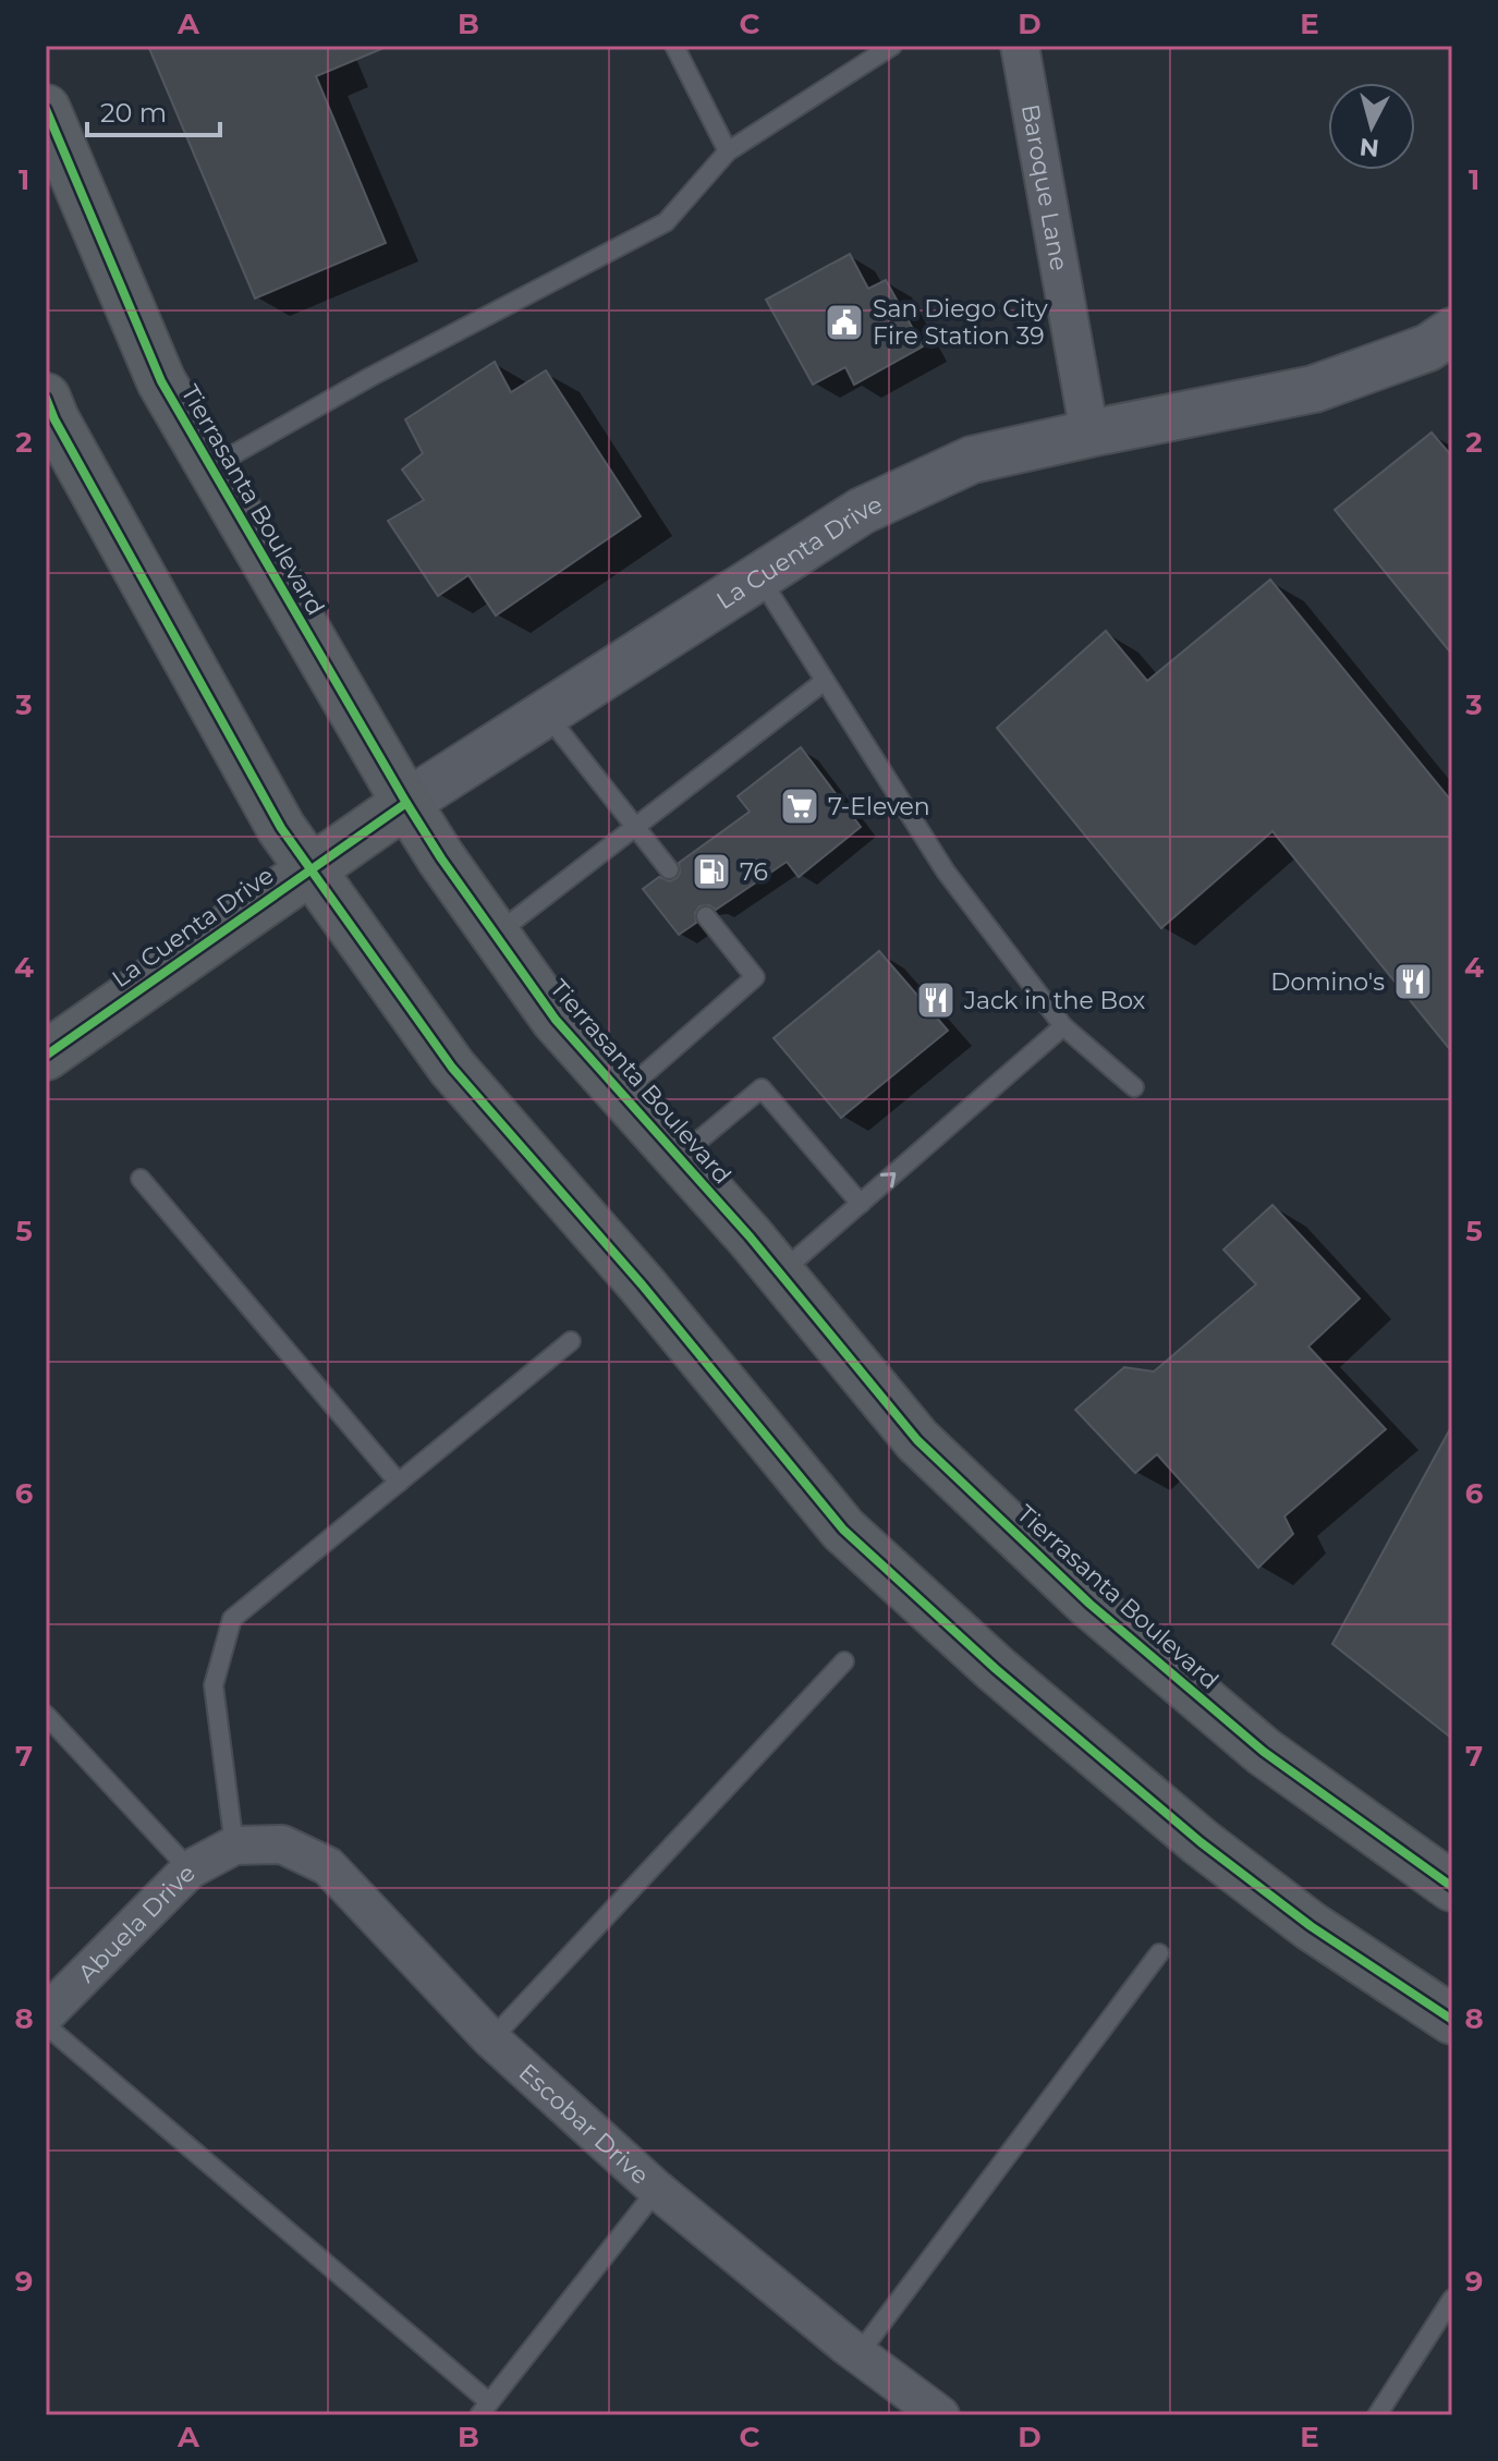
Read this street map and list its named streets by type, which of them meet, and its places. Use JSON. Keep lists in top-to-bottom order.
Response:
{
  "streets": {
    "main road": ["Tierrasanta Boulevard", "La Cuenta Drive"],
    "street": ["Baroque Lane", "Abuela Drive", "Escobar Drive"]
  },
  "crossings": [
    ["Baroque Lane", "La Cuenta Drive"],
    ["Tierrasanta Boulevard", "La Cuenta Drive"],
    ["Abuela Drive", "Escobar Drive"]
  ],
  "places": {
    "public building": ["San Diego City Fire Station 39"],
    "supermarket": ["7-Eleven"],
    "fuel station": ["76"],
    "restaurant": ["Domino's", "Jack in the Box"]
  },
  "scale_bar": "20 m",
  "north": "bottom",
  "grid": {
    "columns": [
      "A",
      "B",
      "C",
      "D",
      "E"
    ],
    "rows": [
      "1",
      "2",
      "3",
      "4",
      "5",
      "6",
      "7",
      "8",
      "9"
    ]
  }
}
